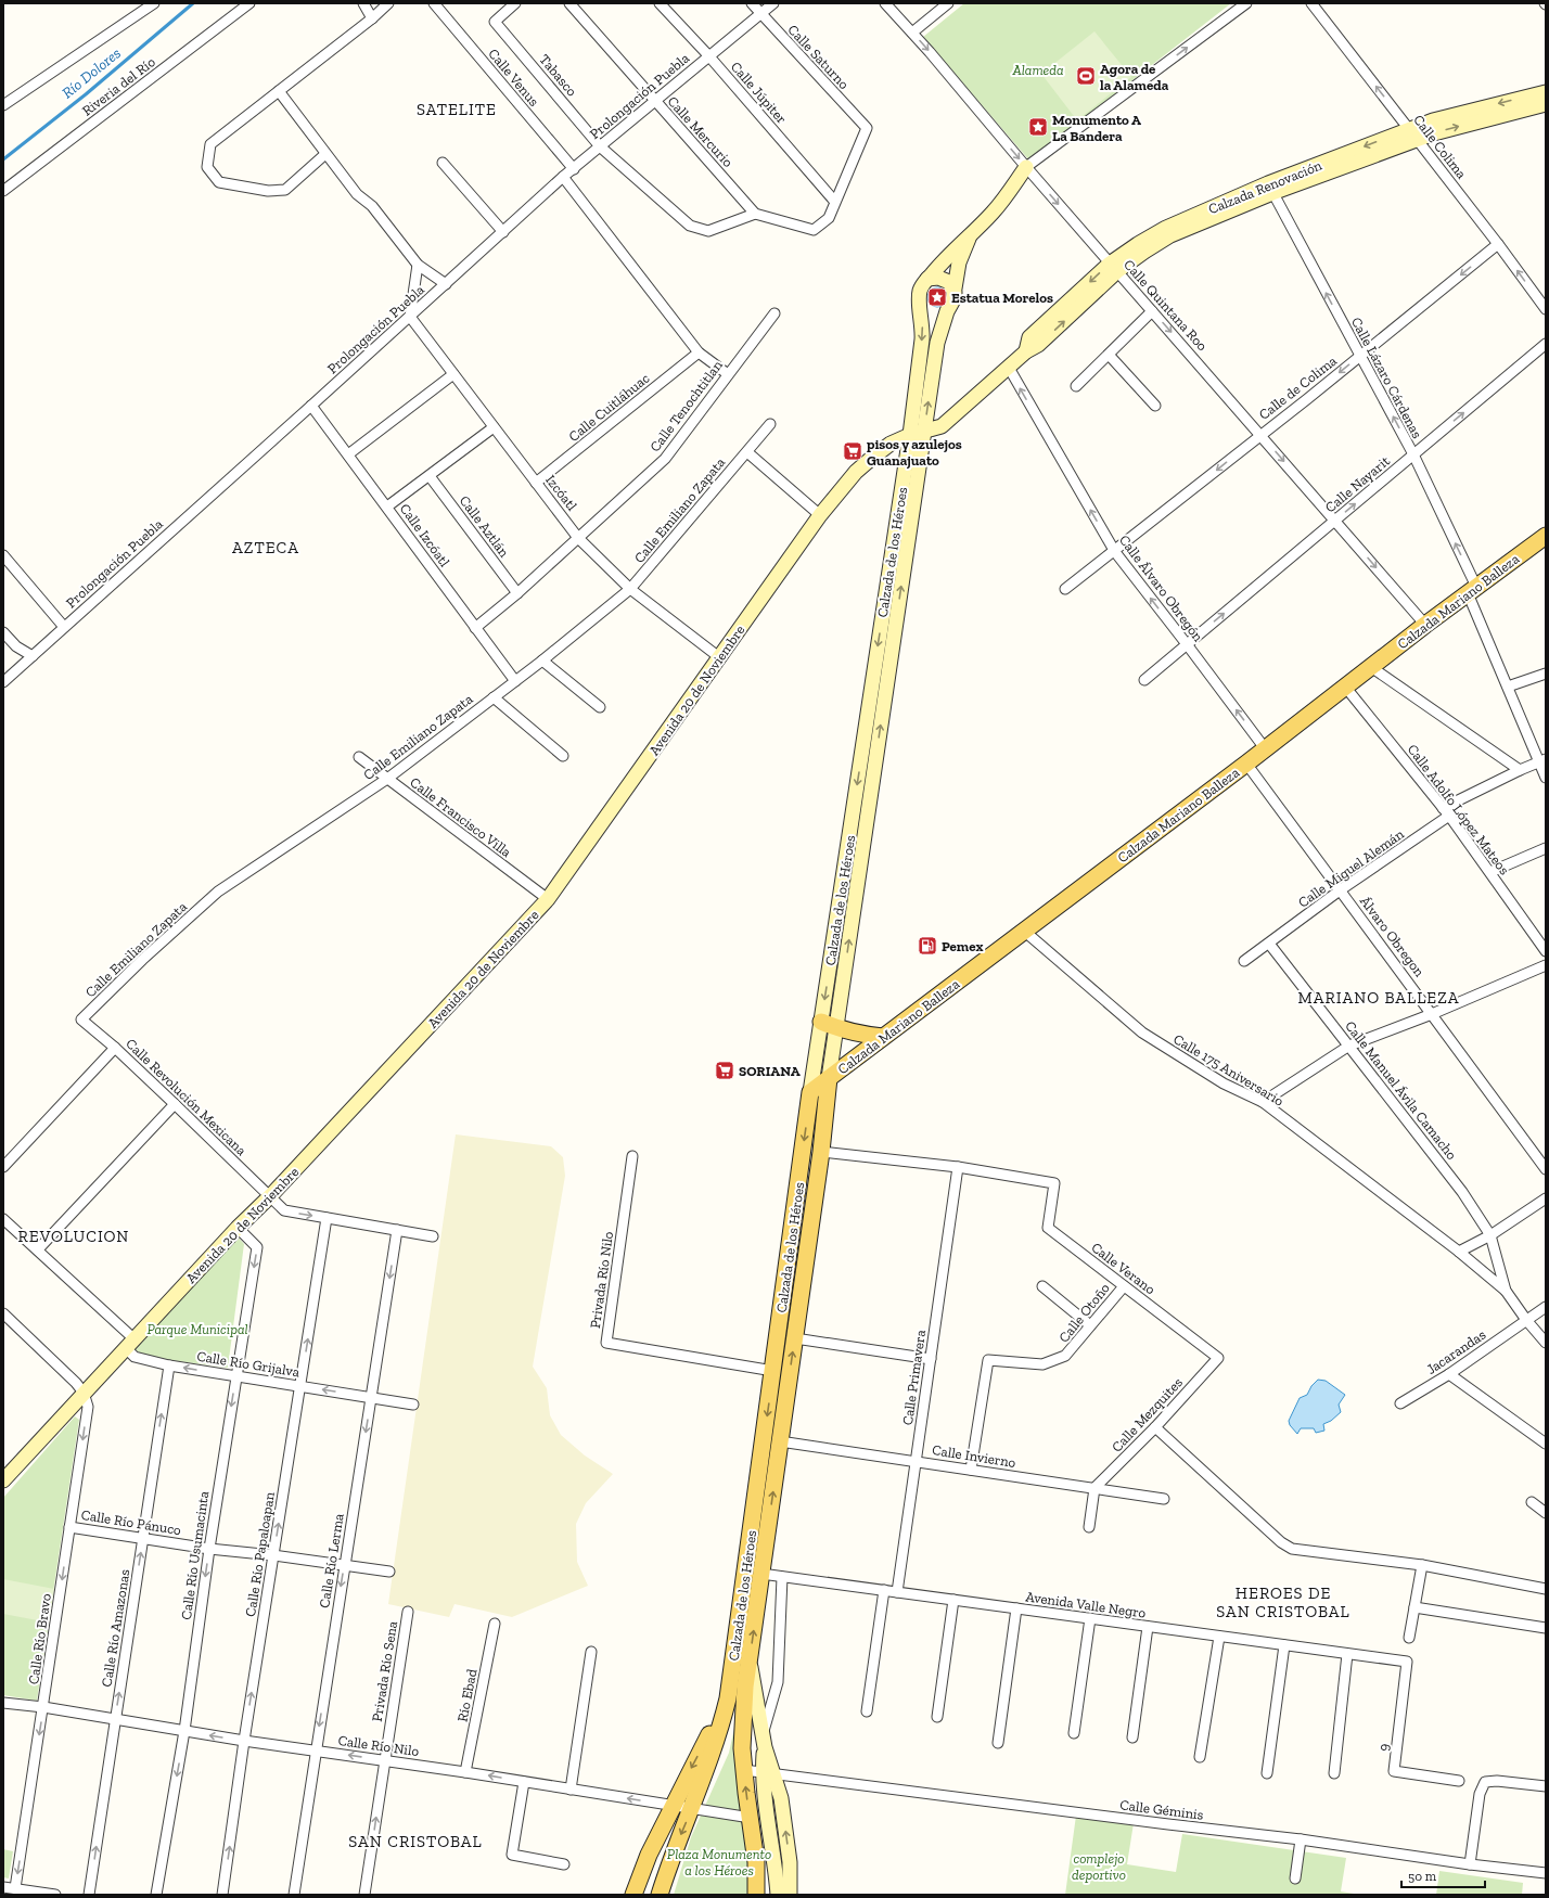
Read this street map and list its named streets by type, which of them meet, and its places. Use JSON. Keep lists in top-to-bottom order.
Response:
{
  "streets": {
    "main road": ["Calzada de los Héroes", "Calzada Mariano Balleza"],
    "street": [
      "Calle Saturno",
      "Tabasco",
      "Calle Venus",
      "Riveria del Río",
      "Calle Júpiter",
      "Prolongación Puebla",
      "Calle Mercurio",
      "Calle Colima",
      "Calzada Renovación",
      "Calle Quintana Roo",
      "Calle Lázaro Cárdenas",
      "Calle de Colima",
      "Calle Tenochtitlan",
      "Calle Cuitláhuac",
      "Calle Nayarit",
      "Izcóatl",
      "Calle Emiliano Zapata",
      "Calle Aztlán",
      "Calle Izcóatl",
      "Calle Álvaro Obregón",
      "Avenida 20 de Noviembre",
      "Calle Adolfo López Mateos",
      "Calle Francisco Villa",
      "Calle Miguel Alemán",
      "Álvaro Obregon",
      "Calle 175 Aniversario",
      "Calle Manuel Ávila Camacho",
      "Calle Revolución Mexicana",
      "Calle Verano",
      "Privada Río Nilo",
      "Calle Otoño",
      "Jacarandas",
      "Calle Río Grijalva",
      "Calle Primavera",
      "Calle Mezquites",
      "Calle Invierno",
      "Calle Río Pánuco",
      "Calle Río Papaloapan",
      "Calle Río Usumacinta",
      "Calle Río Lerma",
      "Avenida Valle Negro",
      "Calle Río Amazonas",
      "Calle Río Bravo",
      "Privada Río Sena",
      "Río Ebad",
      "Calle Río Nilo",
      "9",
      "Calle Géminis"
    ]
  },
  "crossings": [
    ["Calle Saturno", "Calle Júpiter"],
    ["Calle Saturno", "Prolongación Puebla"],
    ["Tabasco", "Prolongación Puebla"],
    ["Tabasco", "Calle Mercurio"],
    ["Calle Venus", "Prolongación Puebla"],
    ["Calle Júpiter", "Prolongación Puebla"],
    ["Prolongación Puebla", "Calle Mercurio"],
    ["Prolongación Puebla", "Izcóatl"],
    ["Prolongación Puebla", "Calle Izcóatl"],
    ["Calle Colima", "Calzada Renovación"],
    ["Calle Colima", "Calle de Colima"],
    ["Calzada Renovación", "Calle Quintana Roo"],
    ["Calzada Renovación", "Calle Lázaro Cárdenas"],
    ["Calzada Renovación", "Calzada de los Héroes"],
    ["Calzada Renovación", "Calle Álvaro Obregón"],
    ["Calzada Renovación", "Avenida 20 de Noviembre"],
    ["Calle Quintana Roo", "Calle de Colima"],
    ["Calle Quintana Roo", "Calle Nayarit"],
    ["Calle Quintana Roo", "Calzada Mariano Balleza"],
    ["Calle Lázaro Cárdenas", "Calle de Colima"],
    ["Calle Lázaro Cárdenas", "Calle Nayarit"],
    ["Calle Lázaro Cárdenas", "Calzada Mariano Balleza"],
    ["Calle de Colima", "Calle Álvaro Obregón"],
    ["Calle Tenochtitlan", "Izcóatl"],
    ["Calle Tenochtitlan", "Calle Aztlán"],
    ["Calle Tenochtitlan", "Calle Izcóatl"],
    ["Calle Cuitláhuac", "Izcóatl"],
    ["Calle Nayarit", "Calle Álvaro Obregón"],
    ["Izcóatl", "Calle Emiliano Zapata"],
    ["Izcóatl", "Avenida 20 de Noviembre"],
    ["Calle Emiliano Zapata", "Calle Izcóatl"],
    ["Calle Emiliano Zapata", "Calle Francisco Villa"],
    ["Calle Emiliano Zapata", "Calle Revolución Mexicana"],
    ["Calzada de los Héroes", "Calzada Mariano Balleza"],
    ["Calzada de los Héroes", "Avenida 20 de Noviembre"],
    ["Calzada de los Héroes", "Privada Río Nilo"],
    ["Calzada de los Héroes", "Calle Invierno"],
    ["Calzada de los Héroes", "Avenida Valle Negro"],
    ["Calzada de los Héroes", "Calle Río Nilo"],
    ["Calzada de los Héroes", "Calle Géminis"],
    ["Calle Álvaro Obregón", "Calzada Mariano Balleza"],
    ["Calzada Mariano Balleza", "Calle Adolfo López Mateos"],
    ["Calzada Mariano Balleza", "Álvaro Obregon"],
    ["Calzada Mariano Balleza", "Calle 175 Aniversario"],
    ["Avenida 20 de Noviembre", "Calle Francisco Villa"],
    ["Avenida 20 de Noviembre", "Calle Revolución Mexicana"],
    ["Avenida 20 de Noviembre", "Calle Río Grijalva"],
    ["Avenida 20 de Noviembre", "Calle Río Usumacinta"],
    ["Avenida 20 de Noviembre", "Calle Río Bravo"],
    ["Calle Adolfo López Mateos", "Calle Miguel Alemán"],
    ["Calle Miguel Alemán", "Álvaro Obregon"],
    ["Calle Miguel Alemán", "Calle Manuel Ávila Camacho"],
    ["Calle 175 Aniversario", "Calle Manuel Ávila Camacho"],
    ["Calle Revolución Mexicana", "Calle Río Papaloapan"],
    ["Calle Revolución Mexicana", "Calle Río Lerma"],
    ["Calle Verano", "Calle Otoño"],
    ["Calle Verano", "Calle Primavera"],
    ["Calle Verano", "Calle Mezquites"],
    ["Calle Otoño", "Calle Invierno"],
    ["Calle Río Grijalva", "Calle Río Papaloapan"],
    ["Calle Río Grijalva", "Calle Río Usumacinta"],
    ["Calle Río Grijalva", "Calle Río Lerma"],
    ["Calle Río Grijalva", "Calle Río Amazonas"],
    ["Calle Primavera", "Calle Invierno"],
    ["Calle Primavera", "Avenida Valle Negro"],
    ["Calle Mezquites", "Calle Invierno"],
    ["Calle Río Pánuco", "Calle Río Papaloapan"],
    ["Calle Río Pánuco", "Calle Río Usumacinta"],
    ["Calle Río Pánuco", "Calle Río Lerma"],
    ["Calle Río Pánuco", "Calle Río Amazonas"],
    ["Calle Río Pánuco", "Calle Río Bravo"],
    ["Calle Río Papaloapan", "Calle Río Nilo"],
    ["Calle Río Usumacinta", "Calle Río Nilo"],
    ["Calle Río Lerma", "Calle Río Nilo"],
    ["Avenida Valle Negro", "9"],
    ["Calle Río Amazonas", "Calle Río Nilo"],
    ["Calle Río Bravo", "Calle Río Nilo"],
    ["Privada Río Sena", "Calle Río Nilo"],
    ["Río Ebad", "Calle Río Nilo"]
  ],
  "one_way": [
    "Calle Colima",
    "Calle Quintana Roo",
    "Calle Lázaro Cárdenas",
    "Calle de Colima",
    "Calle Nayarit",
    "Calle Álvaro Obregón",
    "Calle Río Papaloapan",
    "Calle Río Usumacinta",
    "Calle Río Lerma",
    "Calle Río Amazonas",
    "Calle Río Bravo",
    "Privada Río Sena",
    "Calle Río Nilo"
  ],
  "districts": [
    "SATELITE",
    "AZTECA",
    "MARIANO BALLEZA",
    "REVOLUCION",
    "HEROES DE SAN CRISTOBAL",
    "SAN CRISTOBAL"
  ],
  "water": ["Río Dolores"],
  "parks": [
    "Alameda",
    "Parque Municipal",
    "Plaza Monumento a los Héroes",
    "complejo deportivo"
  ],
  "places": {
    "sports": ["Agora de la Alameda"],
    "place": ["Monumento A La Bandera", "Estatua Morelos"],
    "supermarket": ["pisos y azulejos Guanajuato", "SORIANA"],
    "fuel station": ["Pemex"]
  },
  "scale_bar": "50 m"
}
